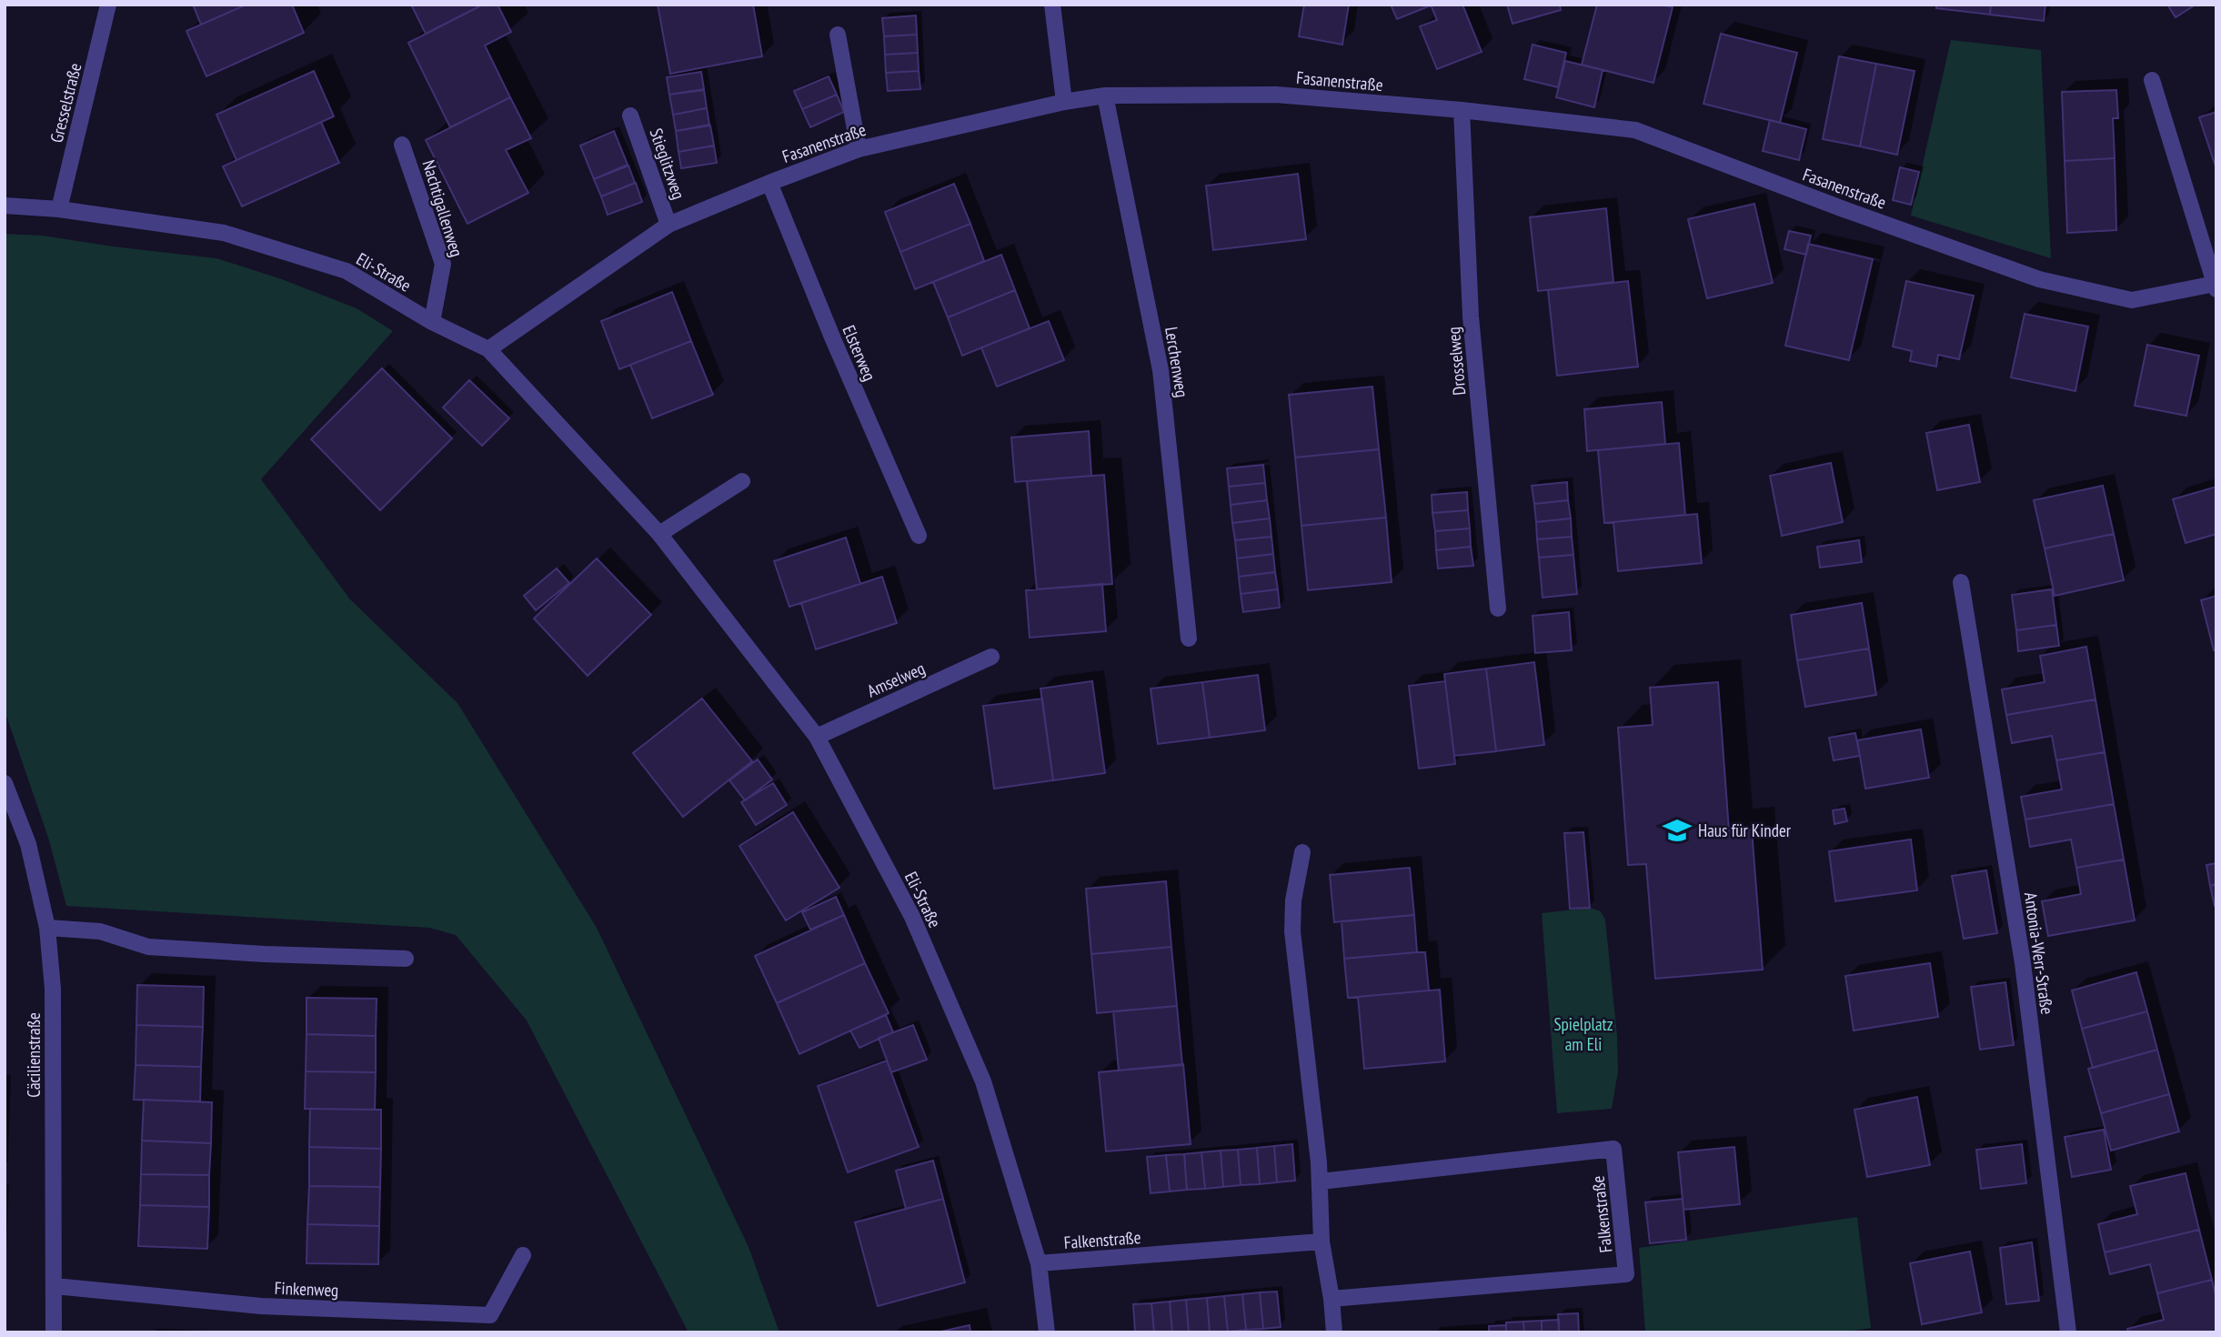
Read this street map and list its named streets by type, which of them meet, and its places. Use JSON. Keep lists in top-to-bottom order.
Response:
{
  "streets": {
    "street": [
      "Fasanenstraße",
      "Gresselstraße",
      "Stieglitzweg",
      "Nachtigallenweg",
      "Eli-Straße",
      "Elsterweg",
      "Drosselweg",
      "Lerchenweg",
      "Amselweg",
      "Antonia-Werr-Straße",
      "Cäcilienstraße",
      "Falkenstraße",
      "Finkenweg"
    ]
  },
  "crossings": [
    ["Fasanenstraße", "Stieglitzweg"],
    ["Fasanenstraße", "Eli-Straße"],
    ["Fasanenstraße", "Elsterweg"],
    ["Fasanenstraße", "Drosselweg"],
    ["Fasanenstraße", "Lerchenweg"],
    ["Gresselstraße", "Eli-Straße"],
    ["Nachtigallenweg", "Eli-Straße"],
    ["Eli-Straße", "Amselweg"],
    ["Eli-Straße", "Falkenstraße"],
    ["Cäcilienstraße", "Finkenweg"]
  ],
  "parks": ["Spielplatz am Eli"],
  "places": {
    "school or university": ["Haus für Kinder"]
  }
}
